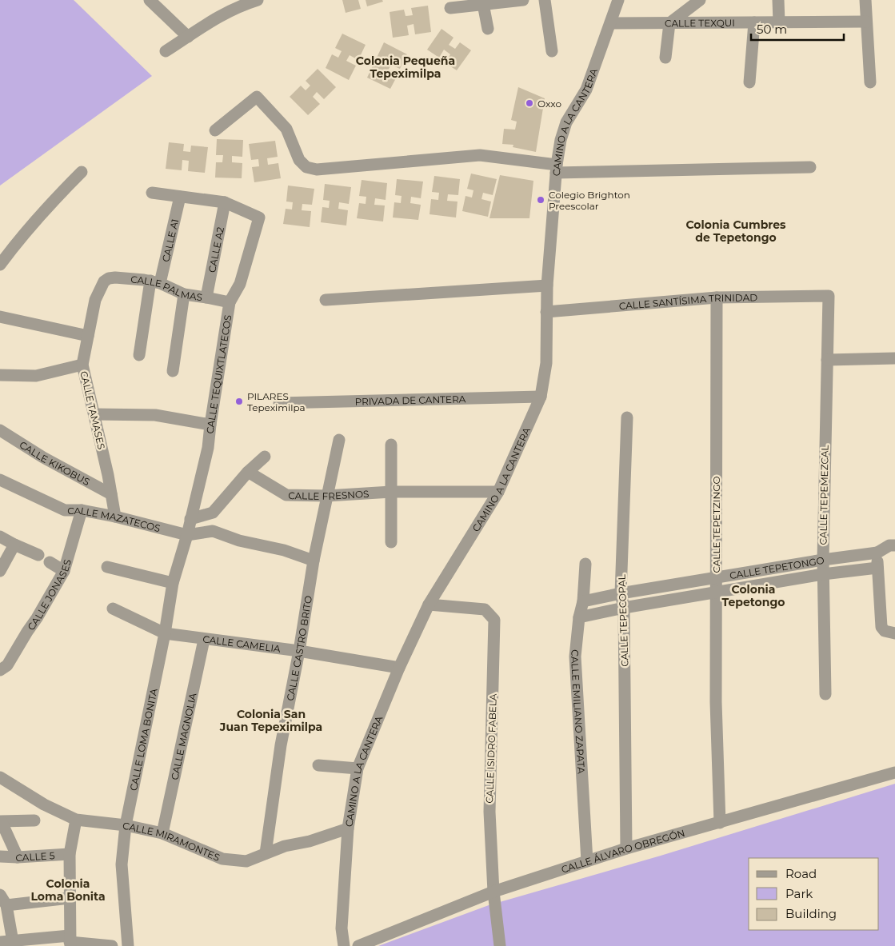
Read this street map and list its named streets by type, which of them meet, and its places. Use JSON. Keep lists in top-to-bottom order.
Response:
{
  "streets": {
    "street": [
      "CALLE TEXQUI",
      "CAMINO A LA CANTERA",
      "CALLE A1",
      "CALLE A2",
      "CALLE PALMAS",
      "CALLE SANTÍSIMA TRINIDAD",
      "CALLE TEQUIXTLATECOS",
      "PRIVADA DE CANTERA",
      "CALLE TAMASES",
      "CALLE KIKOBUS",
      "CALLE FRESNOS",
      "CALLE TEPEMEZCAL",
      "CALLE MAZATECOS",
      "CALLE TEPETZINGO",
      "CALLE TEPETONGO",
      "CALLE JONASES",
      "CALLE TEPECOPAL",
      "CALLE CAMELIA",
      "CALLE CASTRO BRITO",
      "CALLE EMILIANO ZAPATA",
      "CALLE MAGNOLIA",
      "CALLE LOMA BONITA",
      "CALLE ISIDRO FABELA",
      "CALLE MIRAMONTES",
      "CALLE ÁLVARO OBREGÓN",
      "CALLE 5"
    ]
  },
  "crossings": [
    ["CALLE TEXQUI", "CAMINO A LA CANTERA"],
    ["CAMINO A LA CANTERA", "CALLE SANTÍSIMA TRINIDAD"],
    ["CAMINO A LA CANTERA", "PRIVADA DE CANTERA"],
    ["CAMINO A LA CANTERA", "CALLE FRESNOS"],
    ["CAMINO A LA CANTERA", "CALLE CAMELIA"],
    ["CAMINO A LA CANTERA", "CALLE ISIDRO FABELA"],
    ["CAMINO A LA CANTERA", "CALLE MIRAMONTES"],
    ["CALLE A1", "CALLE PALMAS"],
    ["CALLE A2", "CALLE PALMAS"],
    ["CALLE A2", "CALLE TEQUIXTLATECOS"],
    ["CALLE PALMAS", "CALLE TEQUIXTLATECOS"],
    ["CALLE PALMAS", "CALLE TAMASES"],
    ["CALLE SANTÍSIMA TRINIDAD", "CALLE TEPEMEZCAL"],
    ["CALLE SANTÍSIMA TRINIDAD", "CALLE TEPETZINGO"],
    ["CALLE TEQUIXTLATECOS", "CALLE MAZATECOS"],
    ["CALLE TEQUIXTLATECOS", "CALLE LOMA BONITA"],
    ["CALLE TAMASES", "CALLE KIKOBUS"],
    ["CALLE TAMASES", "CALLE MAZATECOS"],
    ["CALLE FRESNOS", "CALLE CASTRO BRITO"],
    ["CALLE TEPEMEZCAL", "CALLE TEPETONGO"],
    ["CALLE MAZATECOS", "CALLE JONASES"],
    ["CALLE MAZATECOS", "CALLE LOMA BONITA"],
    ["CALLE TEPETZINGO", "CALLE TEPETONGO"],
    ["CALLE TEPETZINGO", "CALLE ÁLVARO OBREGÓN"],
    ["CALLE TEPETONGO", "CALLE TEPECOPAL"],
    ["CALLE TEPETONGO", "CALLE EMILIANO ZAPATA"],
    ["CALLE TEPECOPAL", "CALLE ÁLVARO OBREGÓN"],
    ["CALLE CAMELIA", "CALLE CASTRO BRITO"],
    ["CALLE CAMELIA", "CALLE MAGNOLIA"],
    ["CALLE CAMELIA", "CALLE LOMA BONITA"],
    ["CALLE CASTRO BRITO", "CALLE MIRAMONTES"],
    ["CALLE EMILIANO ZAPATA", "CALLE ÁLVARO OBREGÓN"],
    ["CALLE MAGNOLIA", "CALLE MIRAMONTES"],
    ["CALLE LOMA BONITA", "CALLE MIRAMONTES"],
    ["CALLE ISIDRO FABELA", "CALLE ÁLVARO OBREGÓN"]
  ],
  "districts": [
    "Colonia Pequeña Tepeximilpa",
    "Colonia Cumbres de Tepetongo",
    "Colonia Tepetongo",
    "Colonia San Juan Tepeximilpa",
    "Colonia Loma Bonita"
  ],
  "places": ["Oxxo", "Colegio Brighton Preescolar", "PILARES Tepeximilpa"],
  "legend": ["Road", "Park", "Building"],
  "scale_bar": "50 m"
}
